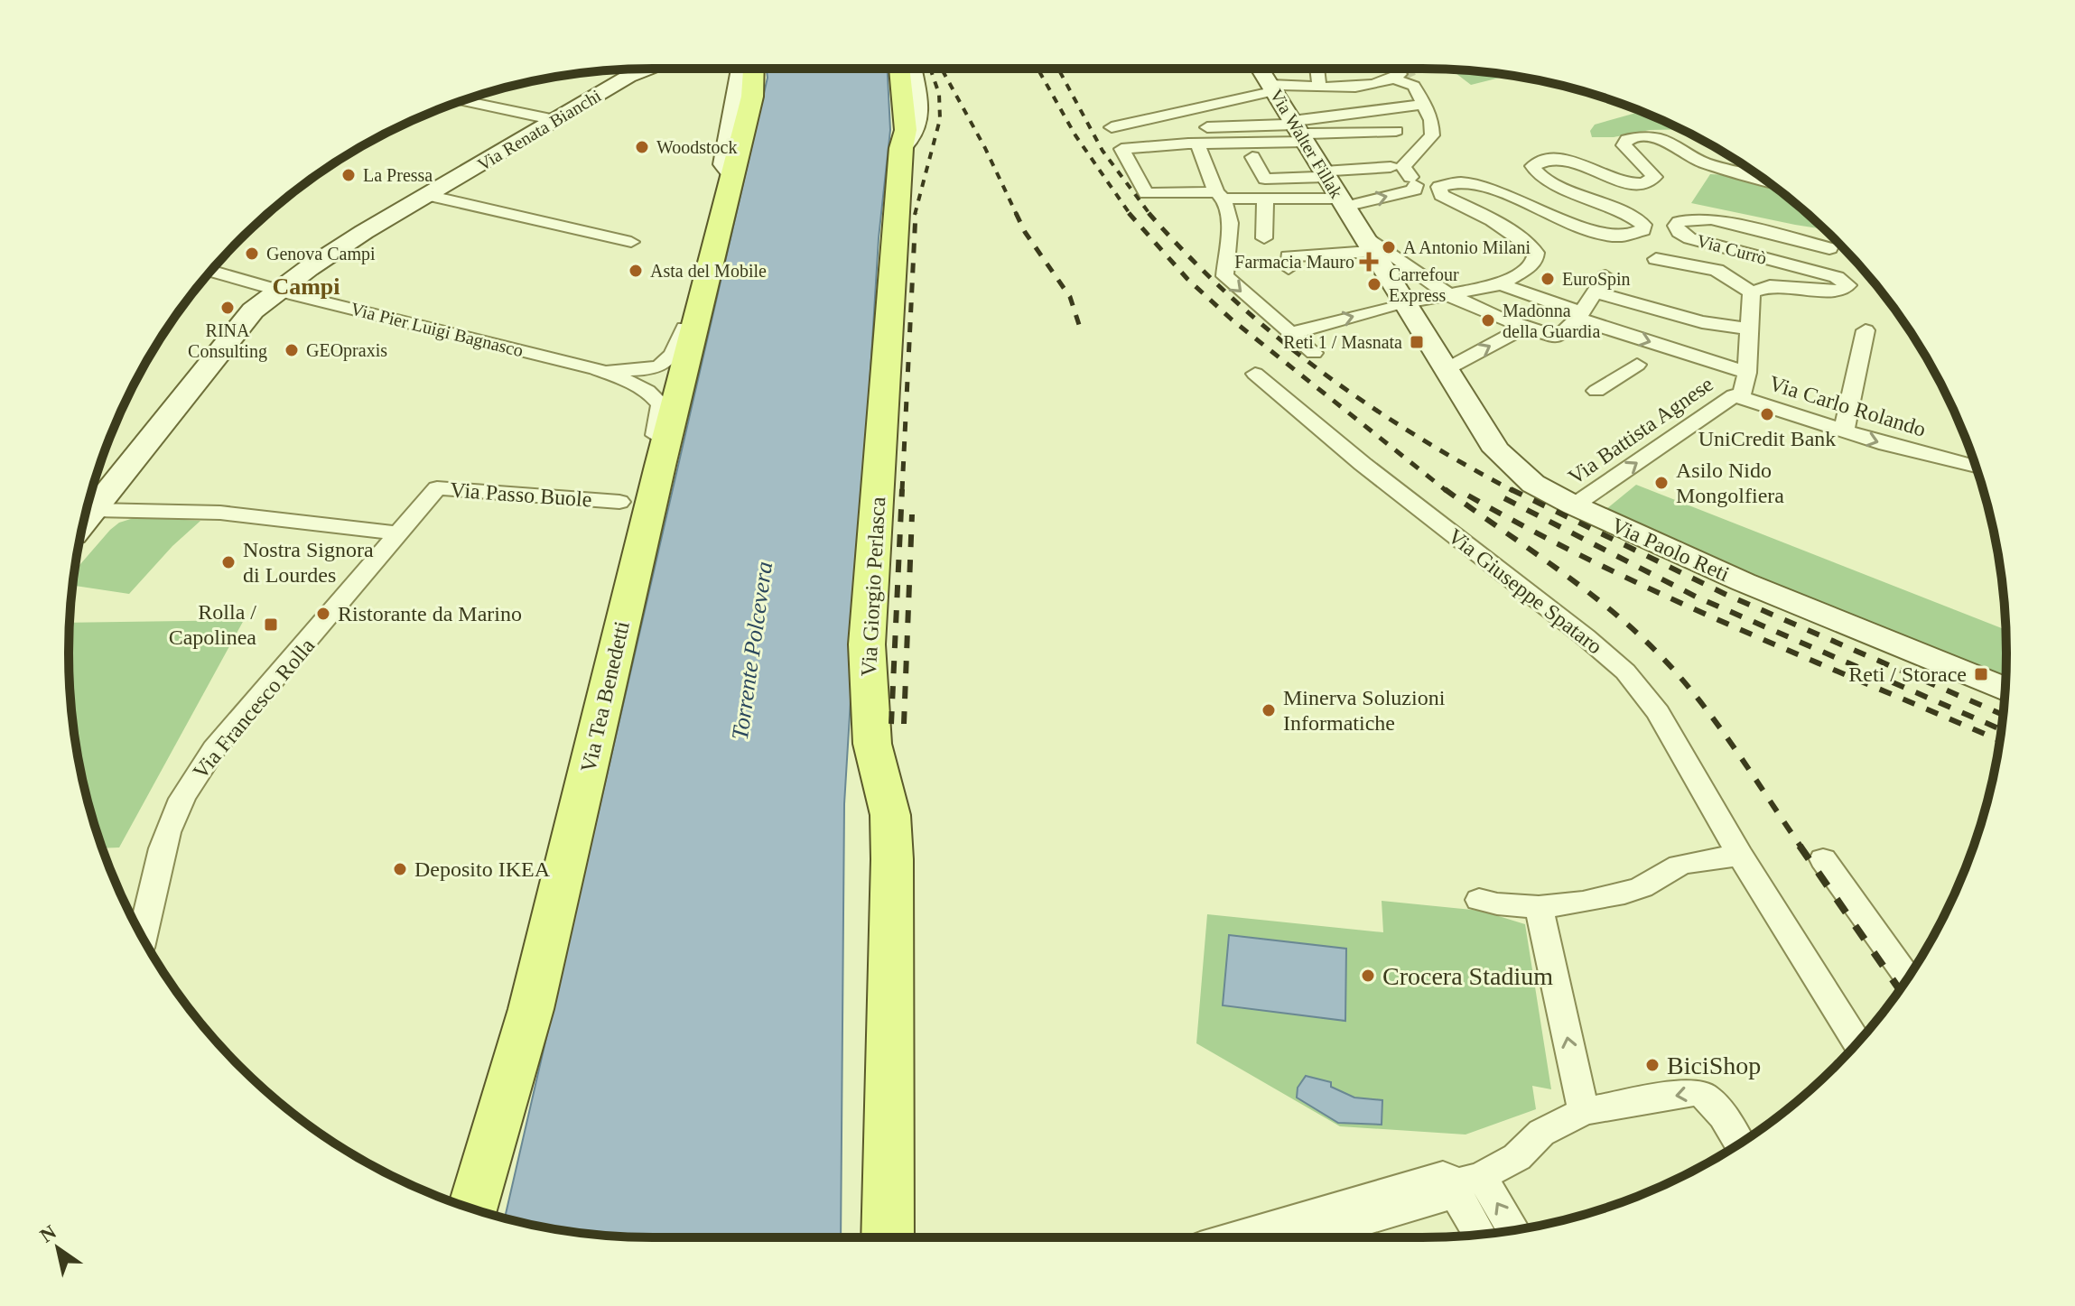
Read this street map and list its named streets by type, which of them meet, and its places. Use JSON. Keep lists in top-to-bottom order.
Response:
{
  "streets": {
    "main road": [
      "Via Renata Bianchi",
      "Via Walter Fillak",
      "Via Paolo Reti",
      "Via Giorgio Perlasca",
      "Via Tea Benedetti"
    ],
    "street": [
      "Via Currò",
      "Via Pier Luigi Bagnasco",
      "Via Carlo Rolando",
      "Via Battista Agnese",
      "Via Passo Buole",
      "Via Giuseppe Spataro",
      "Via Francesco Rolla"
    ]
  },
  "crossings": [
    ["Via Renata Bianchi", "Via Pier Luigi Bagnasco"],
    ["Via Walter Fillak", "Via Paolo Reti"],
    ["Via Currò", "Via Carlo Rolando"],
    ["Via Currò", "Via Battista Agnese"],
    ["Via Pier Luigi Bagnasco", "Via Tea Benedetti"],
    ["Via Carlo Rolando", "Via Battista Agnese"],
    ["Via Battista Agnese", "Via Paolo Reti"],
    ["Via Passo Buole", "Via Francesco Rolla"]
  ],
  "one_way": ["Via Carlo Rolando"],
  "districts": ["Campi"],
  "water": ["Torrente Polcevera"],
  "places": {
    "other": [
      "Woodstock",
      "La Pressa",
      "A Antonio Milani",
      "Genova Campi",
      "Asta del Mobile",
      "EuroSpin",
      "Carrefour Express",
      "RINA Consulting",
      "Madonna della Guardia",
      "GEOpraxis",
      "UniCredit Bank",
      "Asilo Nido Mongolfiera",
      "Nostra Signora di Lourdes",
      "Ristorante da Marino",
      "Minerva Soluzioni Informatiche",
      "Deposito IKEA",
      "Crocera Stadium",
      "BiciShop"
    ],
    "health": ["Farmacia Mauro"],
    "transit": ["Reti 1 / Masnata", "Rolla / Capolinea", "Reti / Storace"]
  },
  "north": "top left"
}
